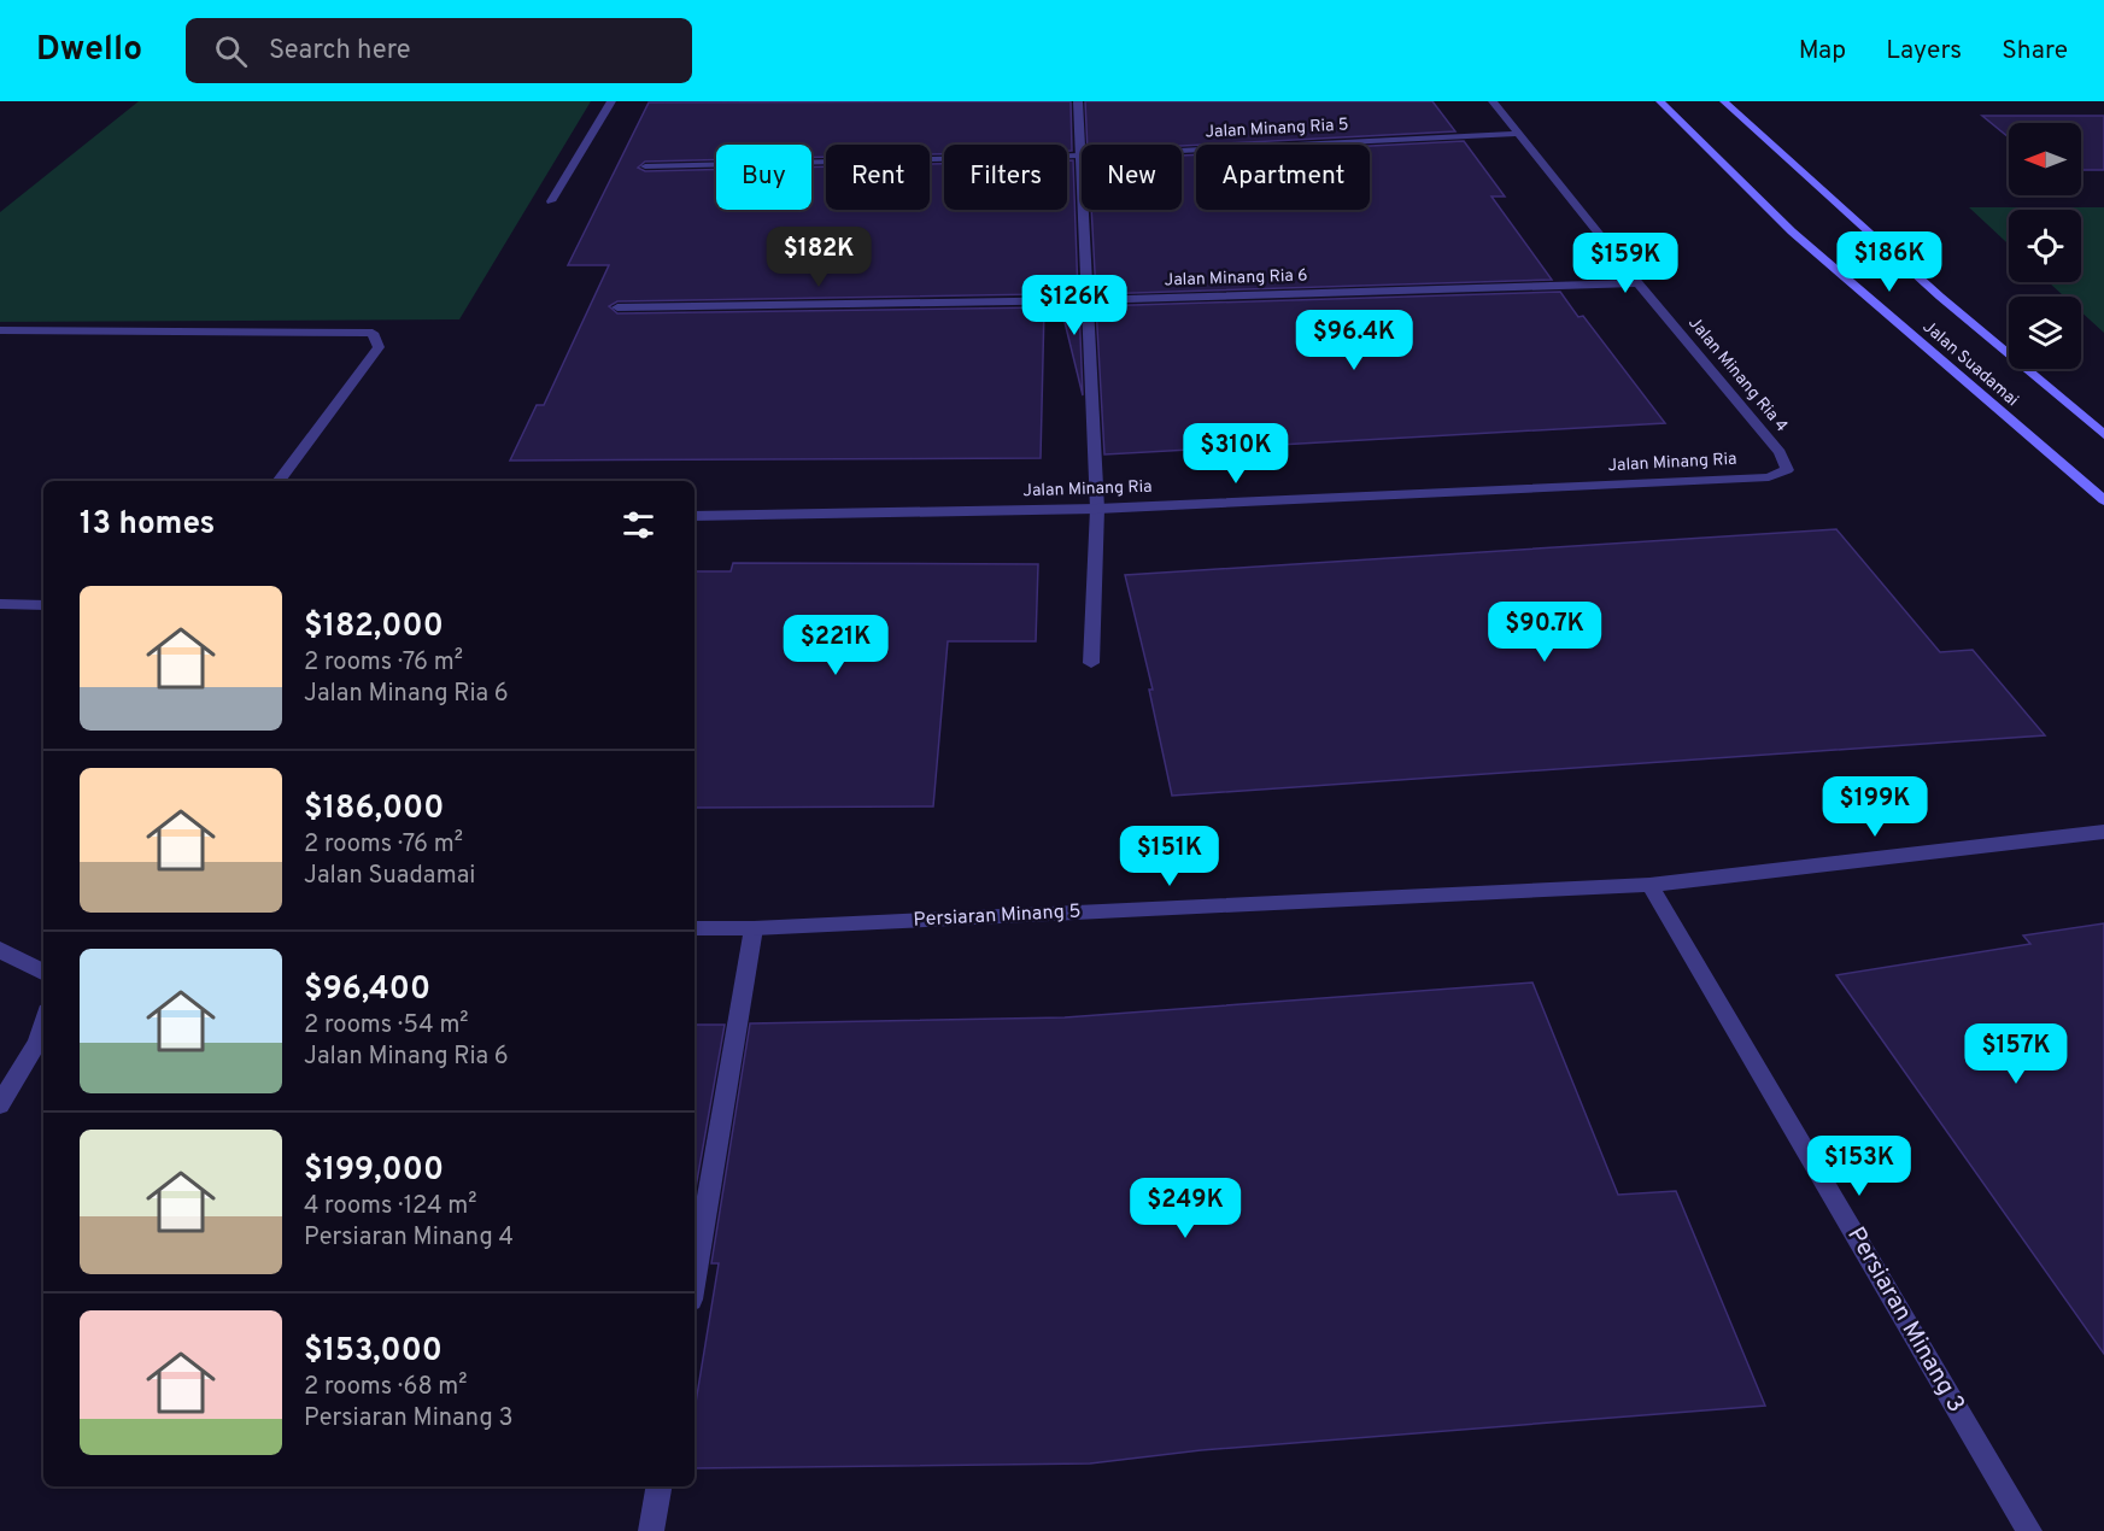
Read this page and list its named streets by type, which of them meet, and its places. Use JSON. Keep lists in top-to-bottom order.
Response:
{
  "streets": {
    "main road": ["Jalan Suadamai"],
    "street": [
      "Jalan Minang Ria 5",
      "Jalan Minang Ria 6",
      "Jalan Minang Ria 4",
      "Jalan Minang Ria",
      "Persiaran Minang 5",
      "Persiaran Minang 3"
    ]
  },
  "crossings": [
    ["Jalan Minang Ria 5", "Jalan Minang Ria 4"],
    ["Jalan Minang Ria 6", "Jalan Minang Ria 4"],
    ["Jalan Minang Ria 4", "Jalan Minang Ria"],
    ["Persiaran Minang 5", "Persiaran Minang 3"]
  ],
  "north": "left",
  "page": {
    "header": "Dwello",
    "search": "Search here",
    "nav": ["Map", "Layers", "Share"],
    "chip": [
      "Buy",
      "Rent",
      "Filters",
      "New",
      "Apartment"
    ],
    "price": [
      "$182K",
      "$186K",
      "$159K",
      "$126K",
      "$96.4K",
      "$310K",
      "$90.7K",
      "$221K",
      "$199K",
      "$151K",
      "$157K",
      "$153K",
      "$249K"
    ],
    "heading": "13 homes",
    "list": [
      {
        "name": "$182,000",
        "note": "2 rooms · 76 m² · Jalan Minang Ria 6"
      },
      {
        "name": "$186,000",
        "note": "2 rooms · 76 m² · Jalan Suadamai"
      },
      {
        "name": "$96,400",
        "note": "2 rooms · 54 m² · Jalan Minang Ria 6"
      },
      {
        "name": "$199,000",
        "note": "4 rooms · 124 m² · Persiaran Minang 4"
      },
      {
        "name": "$153,000",
        "note": "2 rooms · 68 m² · Persiaran Minang 3"
      }
    ]
  }
}
